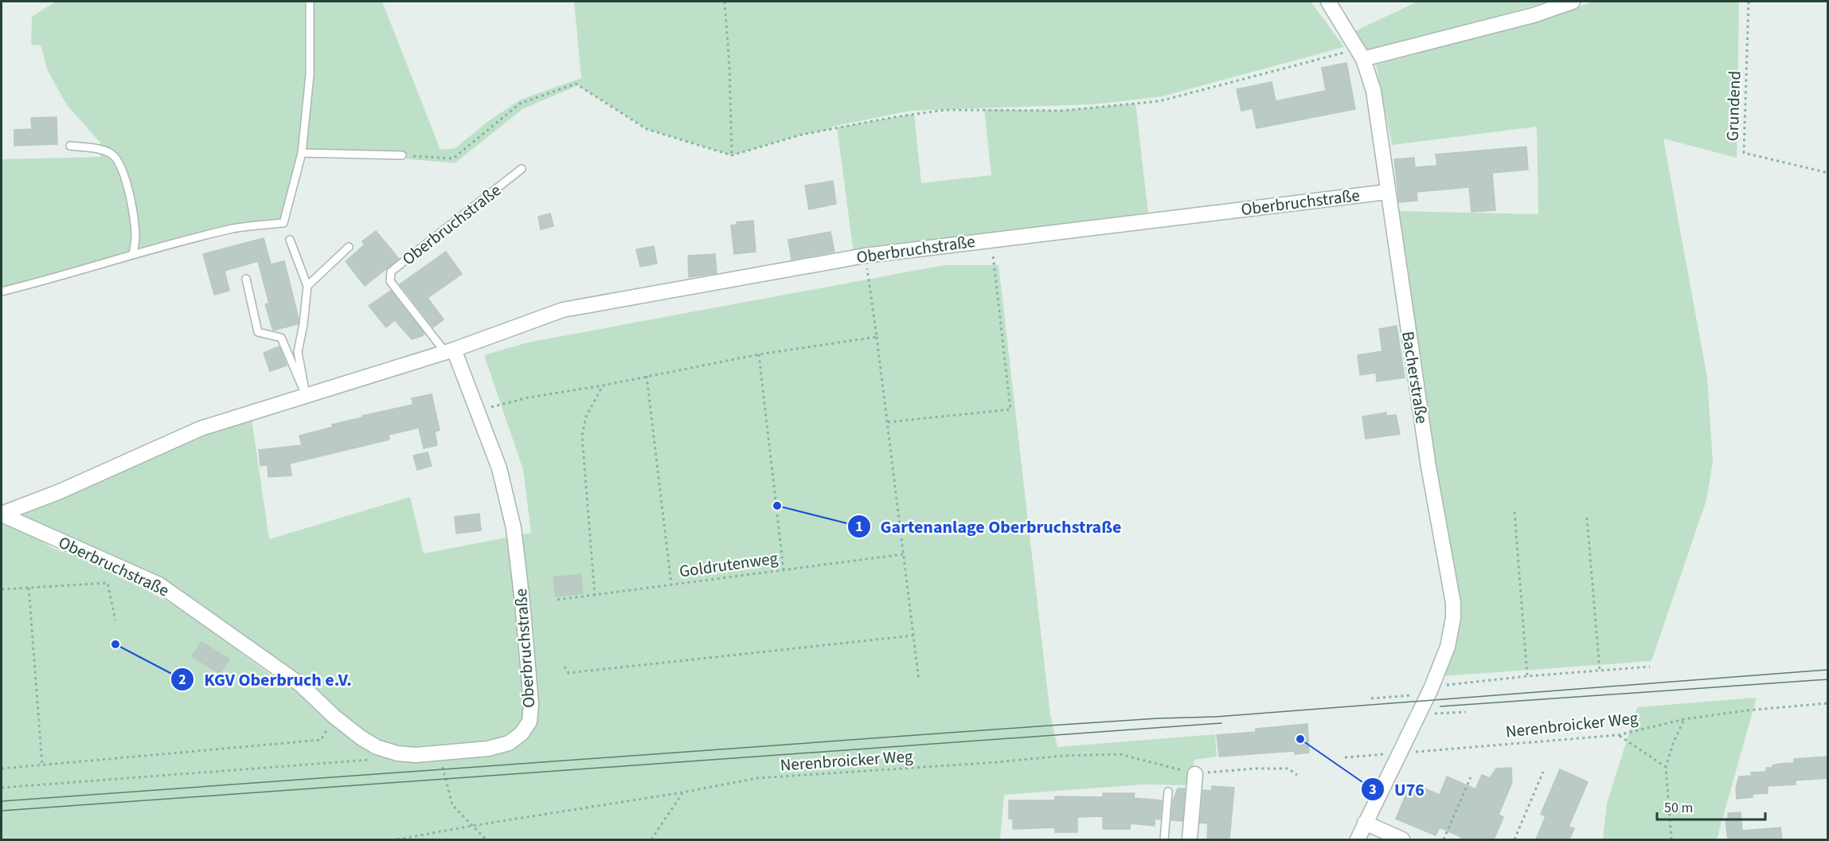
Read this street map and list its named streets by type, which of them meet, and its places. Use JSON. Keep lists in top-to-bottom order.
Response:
{
  "streets": {
    "street": ["Oberbruchstraße", "Bacherstraße"],
    "path": ["Grundend", "Goldrutenweg", "Nerenbroicker Weg"]
  },
  "crossings": [
    ["Oberbruchstraße", "Bacherstraße"],
    ["Bacherstraße", "Nerenbroicker Weg"]
  ],
  "places": ["Gartenanlage Oberbruchstraße", "KGV Oberbruch e.V.", "U76"],
  "scale_bar": "50 m"
}
